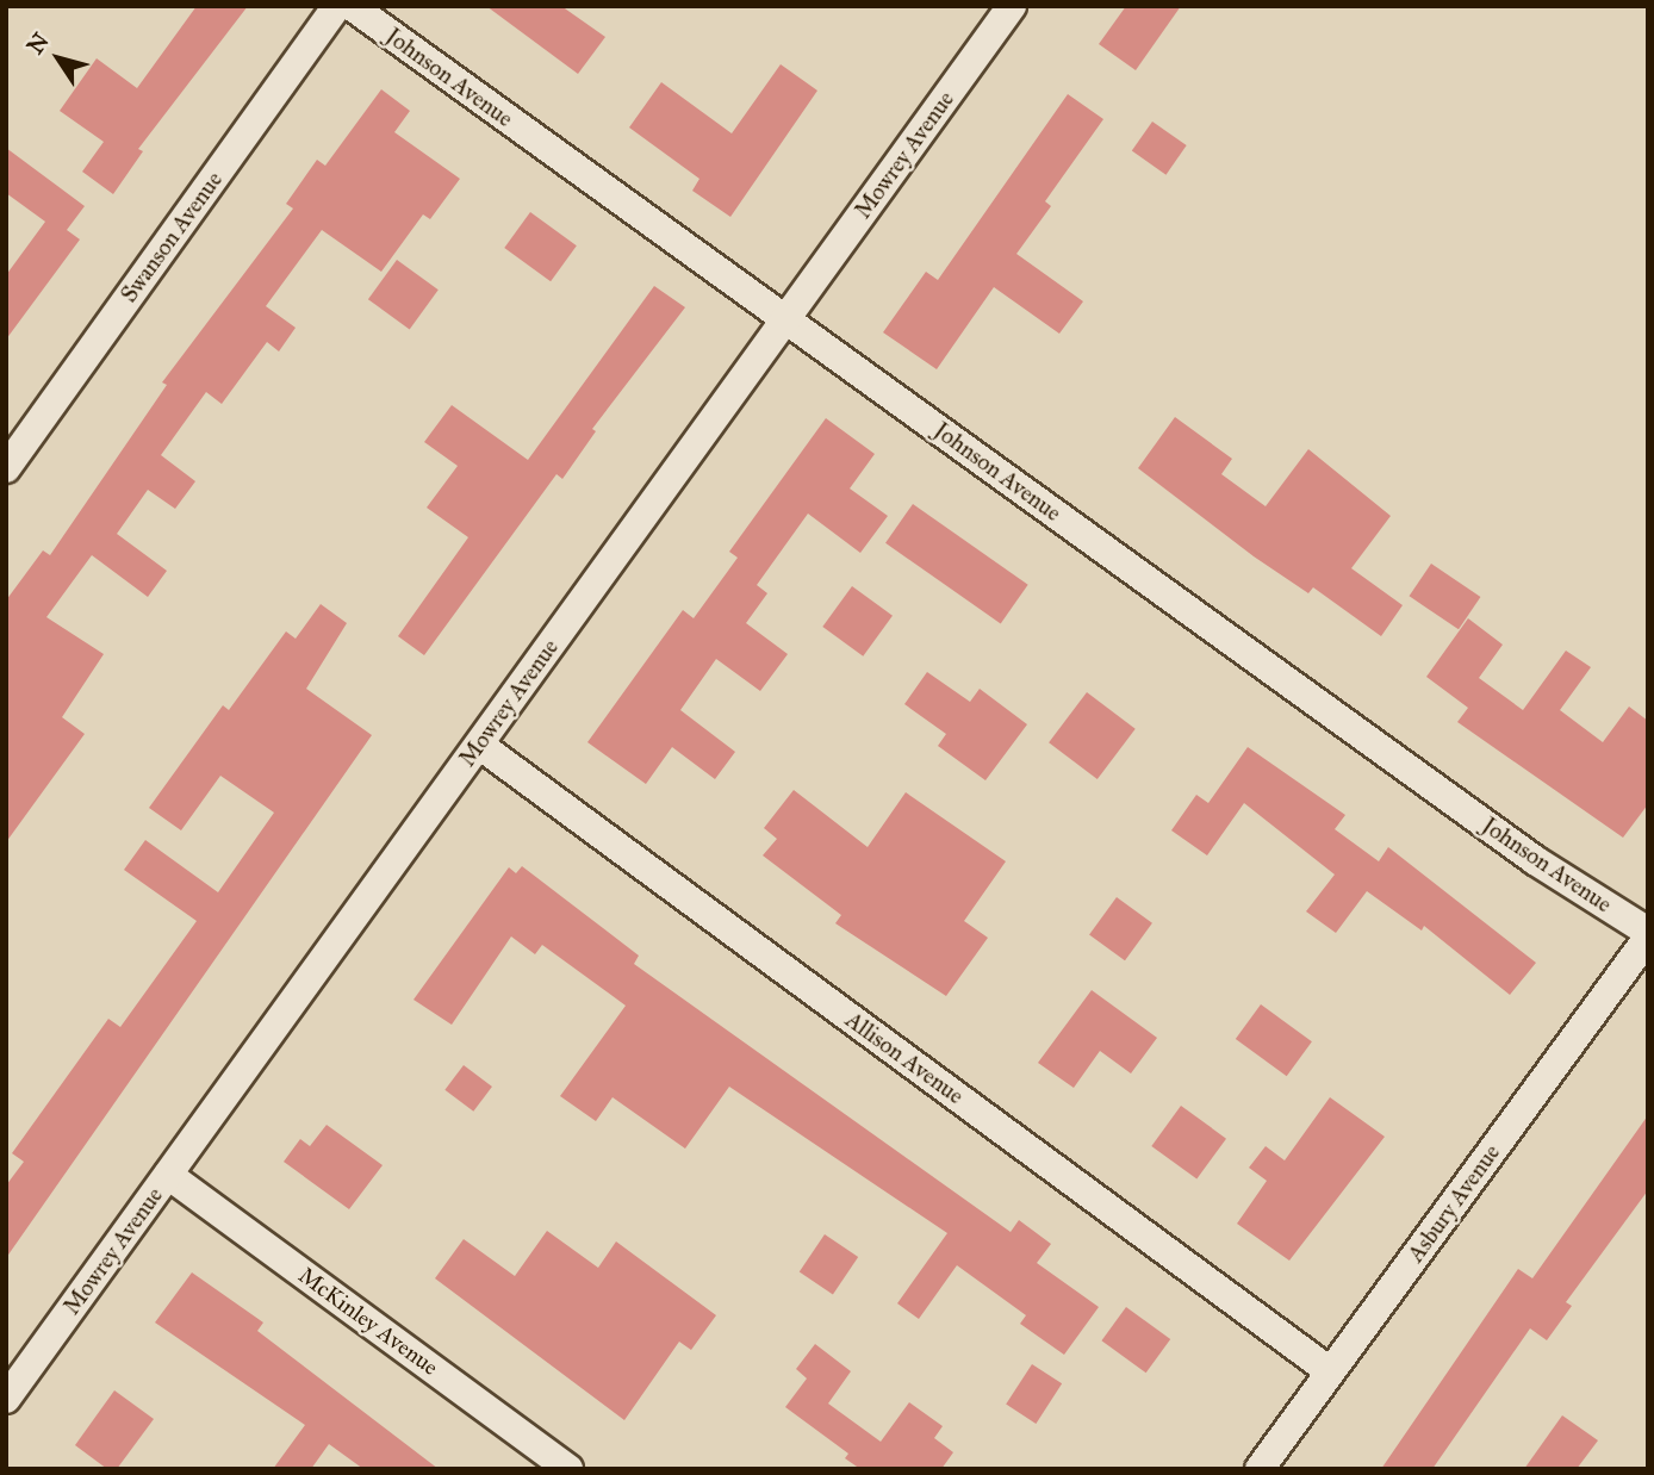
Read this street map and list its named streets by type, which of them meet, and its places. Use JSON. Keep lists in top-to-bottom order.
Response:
{
  "streets": {
    "street": [
      "Johnson Avenue",
      "Mowrey Avenue",
      "Swanson Avenue",
      "Allison Avenue",
      "Asbury Avenue",
      "McKinley Avenue"
    ]
  },
  "crossings": [
    ["Johnson Avenue", "Mowrey Avenue"],
    ["Johnson Avenue", "Asbury Avenue"],
    ["Mowrey Avenue", "Allison Avenue"],
    ["Mowrey Avenue", "McKinley Avenue"],
    ["Allison Avenue", "Asbury Avenue"]
  ],
  "north": "top left"
}
